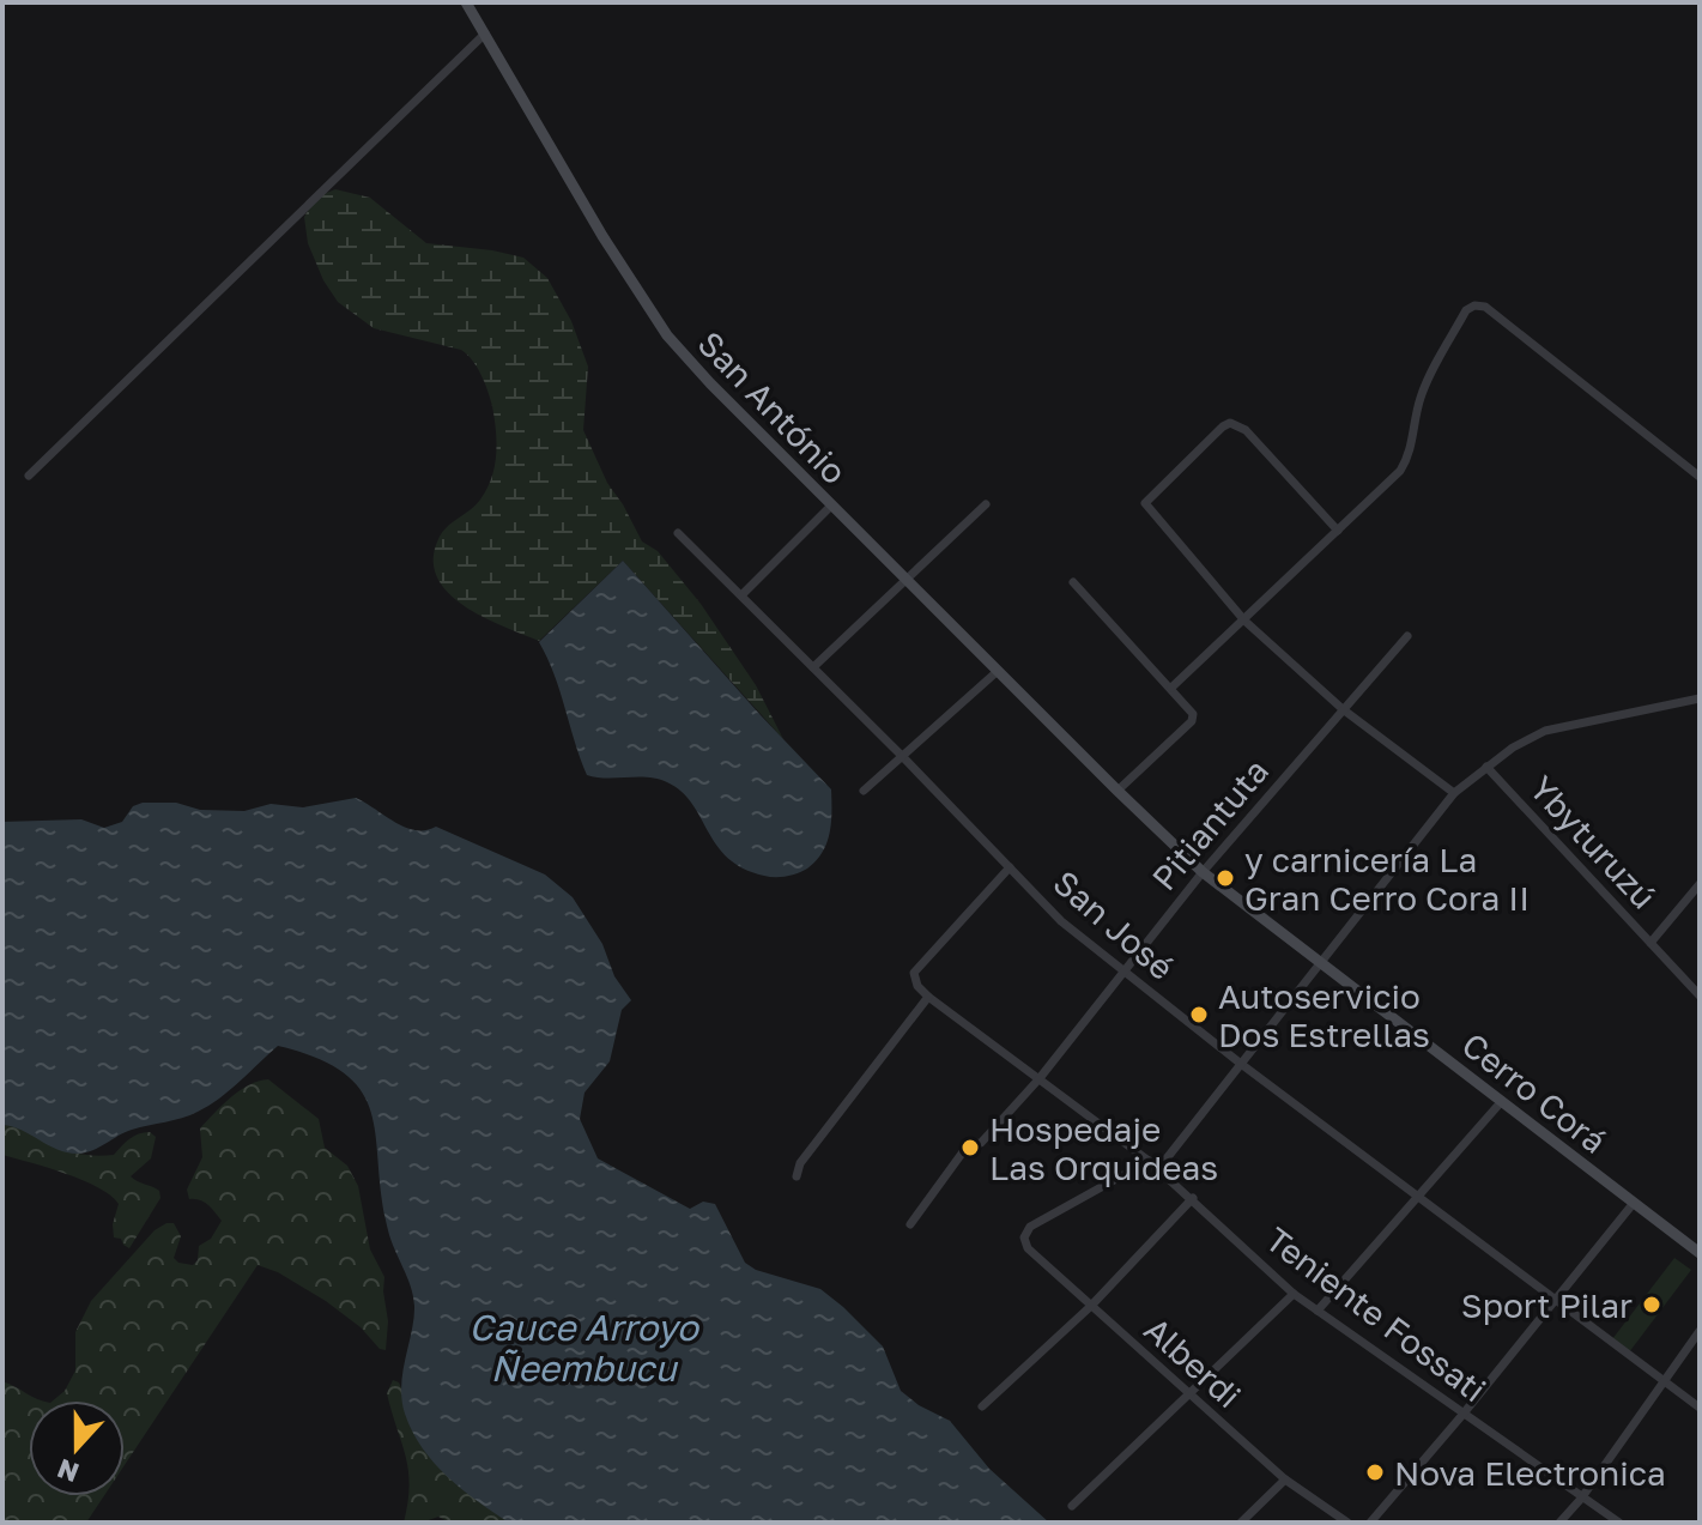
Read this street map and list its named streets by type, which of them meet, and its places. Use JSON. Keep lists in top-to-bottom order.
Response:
{
  "streets": {
    "street": [
      "San António",
      "Pitiantuta",
      "Ybyturuzú",
      "San José",
      "Cerro Corá",
      "Teniente Fossati",
      "Alberdi"
    ]
  },
  "crossings": [
    ["San António", "Cerro Corá"],
    ["Pitiantuta", "San José"],
    ["Pitiantuta", "Cerro Corá"],
    ["Pitiantuta", "Teniente Fossati"],
    ["Teniente Fossati", "Alberdi"]
  ],
  "water": ["Cauce Arroyo Ñeembucu"],
  "places": [
    "y carnicería La Gran Cerro Cora II",
    "Autoservicio Dos Estrellas",
    "Hospedaje Las Orquideas",
    "Sport Pilar",
    "Nova Electronica"
  ],
  "north": "bottom"
}
